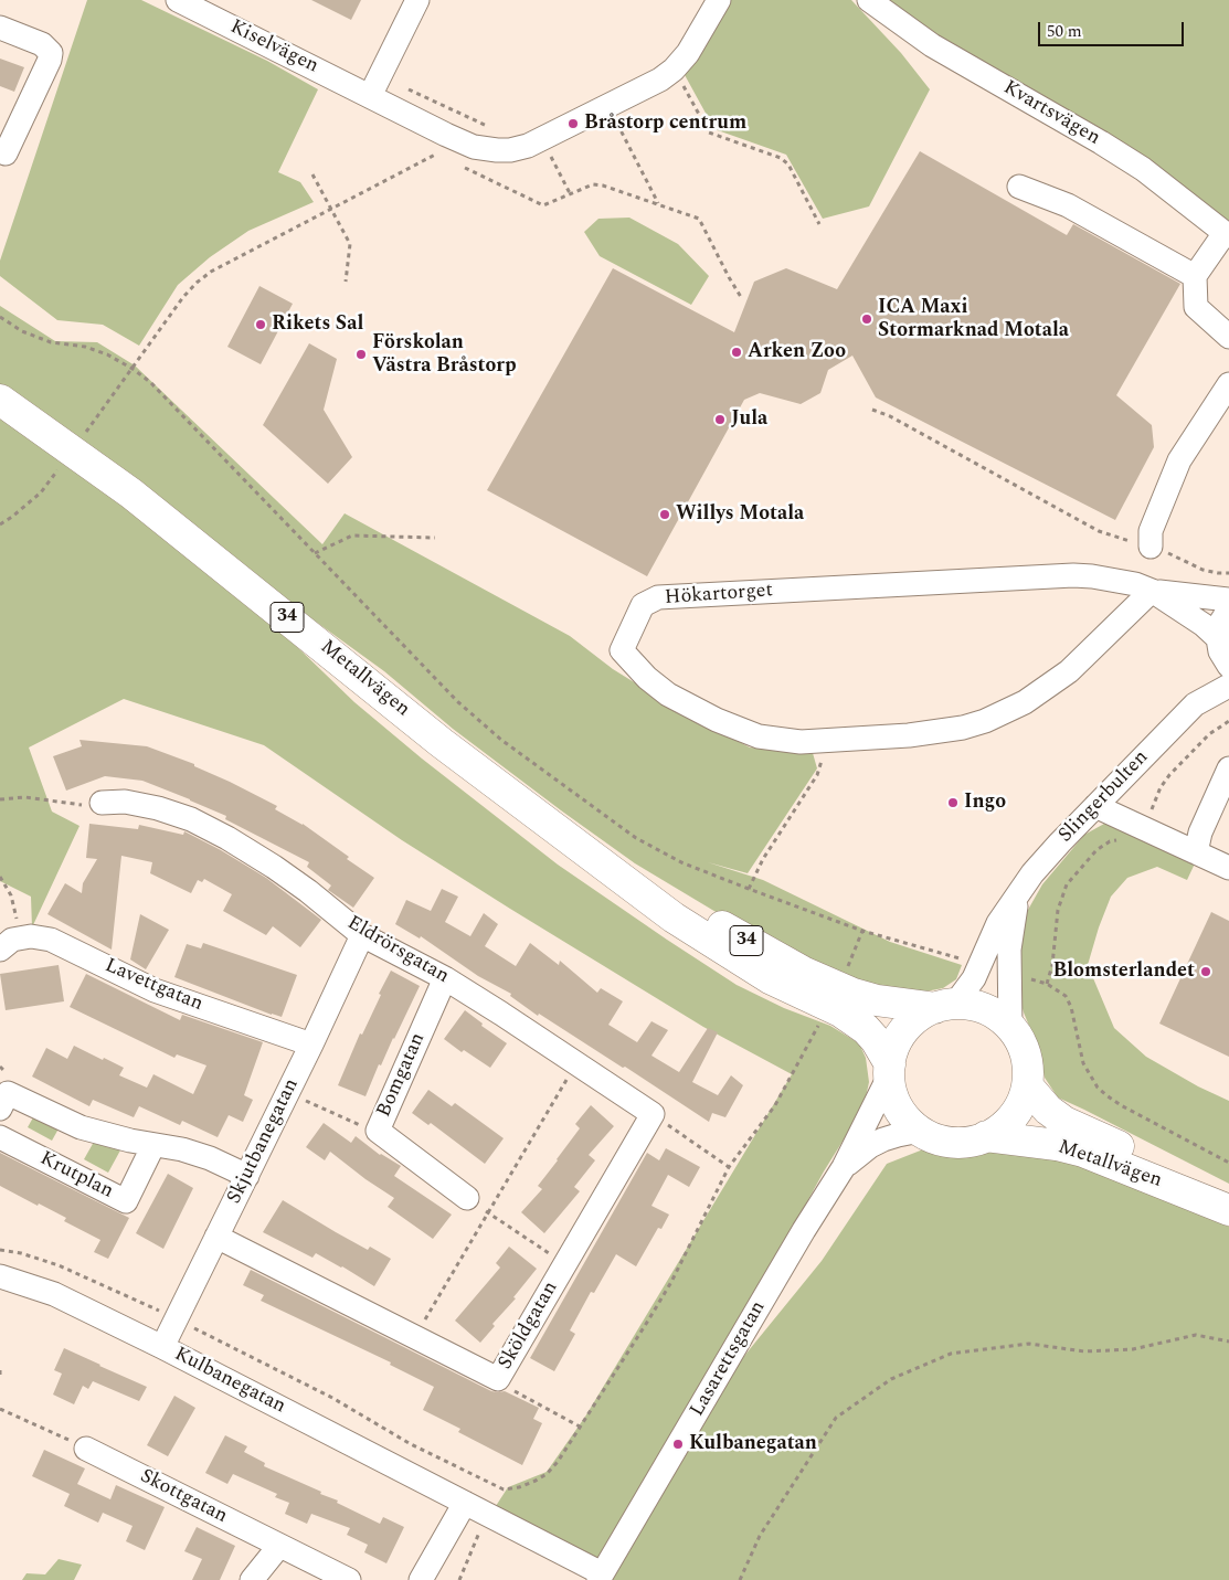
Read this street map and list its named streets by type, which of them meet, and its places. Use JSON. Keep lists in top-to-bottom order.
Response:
{
  "streets": {
    "main road": ["34", "Metallvägen"],
    "street": [
      "Kiselvägen",
      "Kvartsvägen",
      "Hökartorget",
      "Slingerbulten",
      "Eldrörsgatan",
      "Lavettgatan",
      "Bomgatan",
      "Skjutbanegatan",
      "Krutplan",
      "Sköldgatan",
      "Lasarettsgatan",
      "Kulbanegatan",
      "Skottgatan"
    ]
  },
  "crossings": [
    ["Hökartorget", "Slingerbulten"],
    ["34", "Metallvägen"],
    ["34", "Slingerbulten"],
    ["34", "Lasarettsgatan"],
    ["Metallvägen", "Slingerbulten"],
    ["Metallvägen", "Lasarettsgatan"],
    ["Slingerbulten", "Lasarettsgatan"],
    ["Eldrörsgatan", "Bomgatan"],
    ["Eldrörsgatan", "Skjutbanegatan"],
    ["Eldrörsgatan", "Sköldgatan"],
    ["Lavettgatan", "Skjutbanegatan"],
    ["Skjutbanegatan", "Sköldgatan"],
    ["Skjutbanegatan", "Kulbanegatan"],
    ["Lasarettsgatan", "Kulbanegatan"]
  ],
  "places": [
    "Bråstorp centrum",
    "ICA Maxi Stormarknad Motala",
    "Rikets Sal",
    "Arken Zoo",
    "Förskolan Västra Bråstorp",
    "Jula",
    "Willys Motala",
    "Ingo",
    "Blomsterlandet",
    "Kulbanegatan"
  ],
  "scale_bar": "50 m"
}
